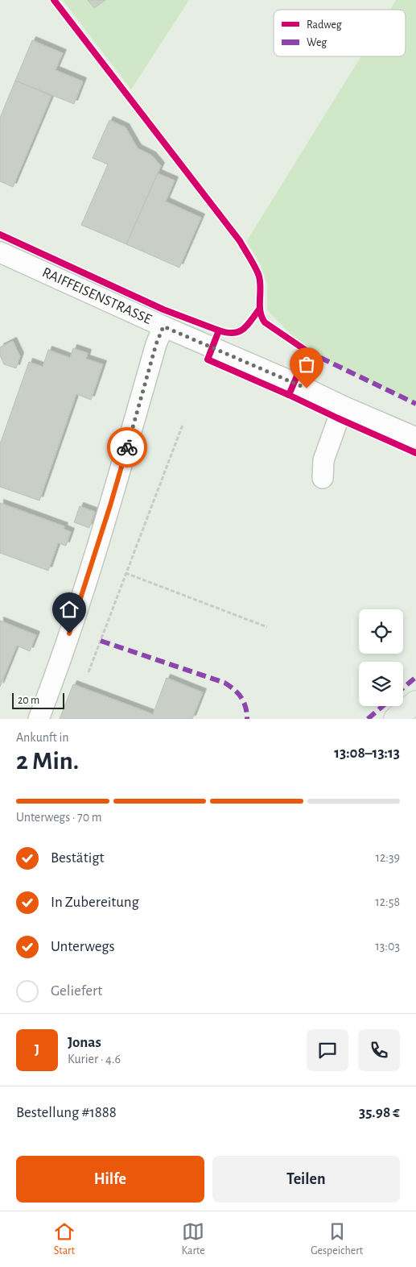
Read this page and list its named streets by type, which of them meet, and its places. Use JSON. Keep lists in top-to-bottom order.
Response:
{
  "streets": {
    "street": ["RAIFFEISENSTRASSE"]
  },
  "legend": ["Radweg", "Weg"],
  "scale_bar": "20 m",
  "page": {
    "scale": "20 m",
    "heading": ["2 Min.", "Ankunft in", "13:08–13:13"],
    "panel": [
      "Jonas",
      "Kurier · 4.6",
      "Bestellung #1888",
      "35.98 €"
    ],
    "bar": "Unterwegs · 70 m",
    "list": [
      ["Bestätigt", "12:39"],
      ["In Zubereitung", "12:58"],
      ["Unterwegs", "13:03"],
      "Geliefert"
    ],
    "round": "J",
    "buttons": ["Hilfe", "Teilen"],
    "tabs": ["Start", "Karte", "Gespeichert"]
  }
}
